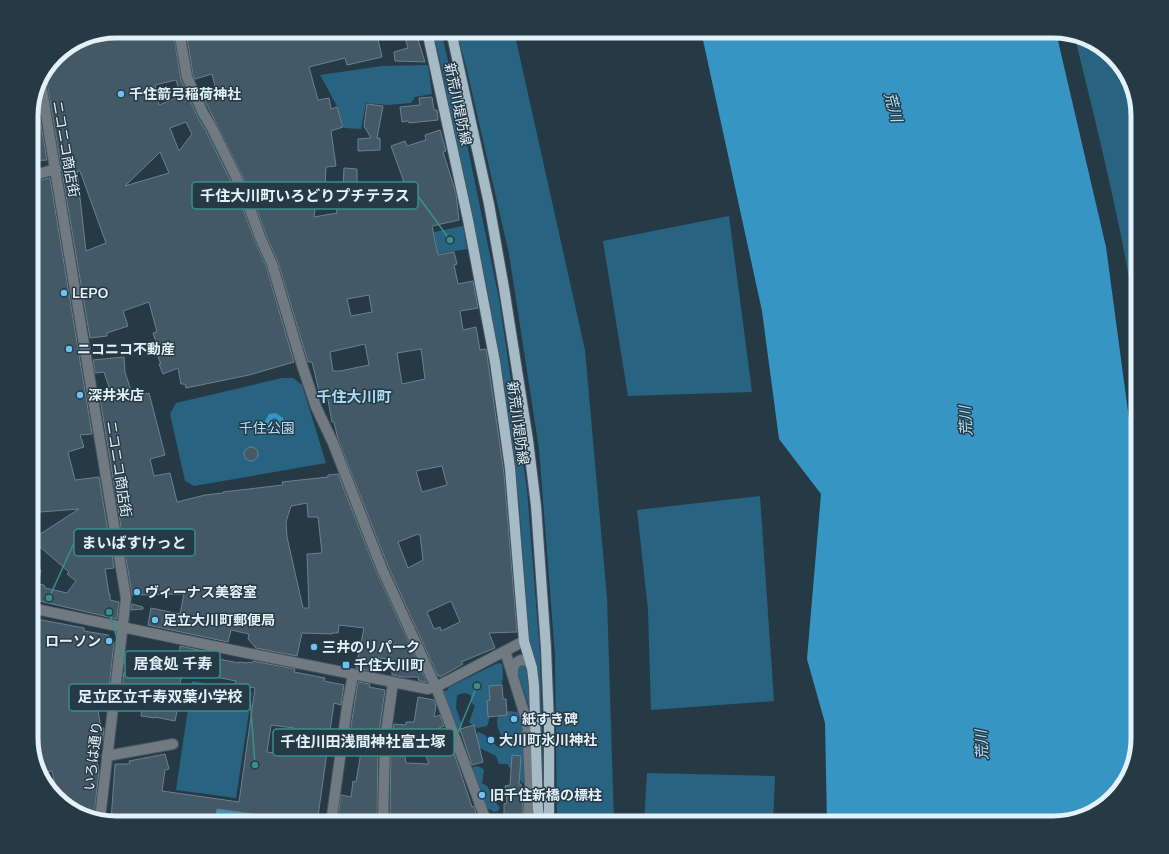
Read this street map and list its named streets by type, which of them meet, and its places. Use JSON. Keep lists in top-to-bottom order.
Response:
{
  "streets": {
    "main road": ["新荒川堤防線"],
    "street": ["ニコニコ商店街", "いろは通り"]
  },
  "crossings": [
    ["ニコニコ商店街", "いろは通り"]
  ],
  "districts": ["千住大川町"],
  "water": ["荒川"],
  "parks": ["千住公園"],
  "places": {
    "other": [
      "千住箭弓稲荷神社",
      "千住大川町いろどりプチテラス",
      "LEPO",
      "ニコニコ不動産",
      "深井米店",
      "ヴィーナス美容室",
      "まいばすけっと",
      "居食処 千寿",
      "足立大川町郵便局",
      "ローソン",
      "三井のリパーク",
      "千住川田浅間神社富士塚",
      "紙すき碑",
      "大川町氷川神社",
      "足立区立千寿双葉小学校",
      "旧千住新橋の標柱"
    ],
    "transit": ["千住大川町"]
  }
}
